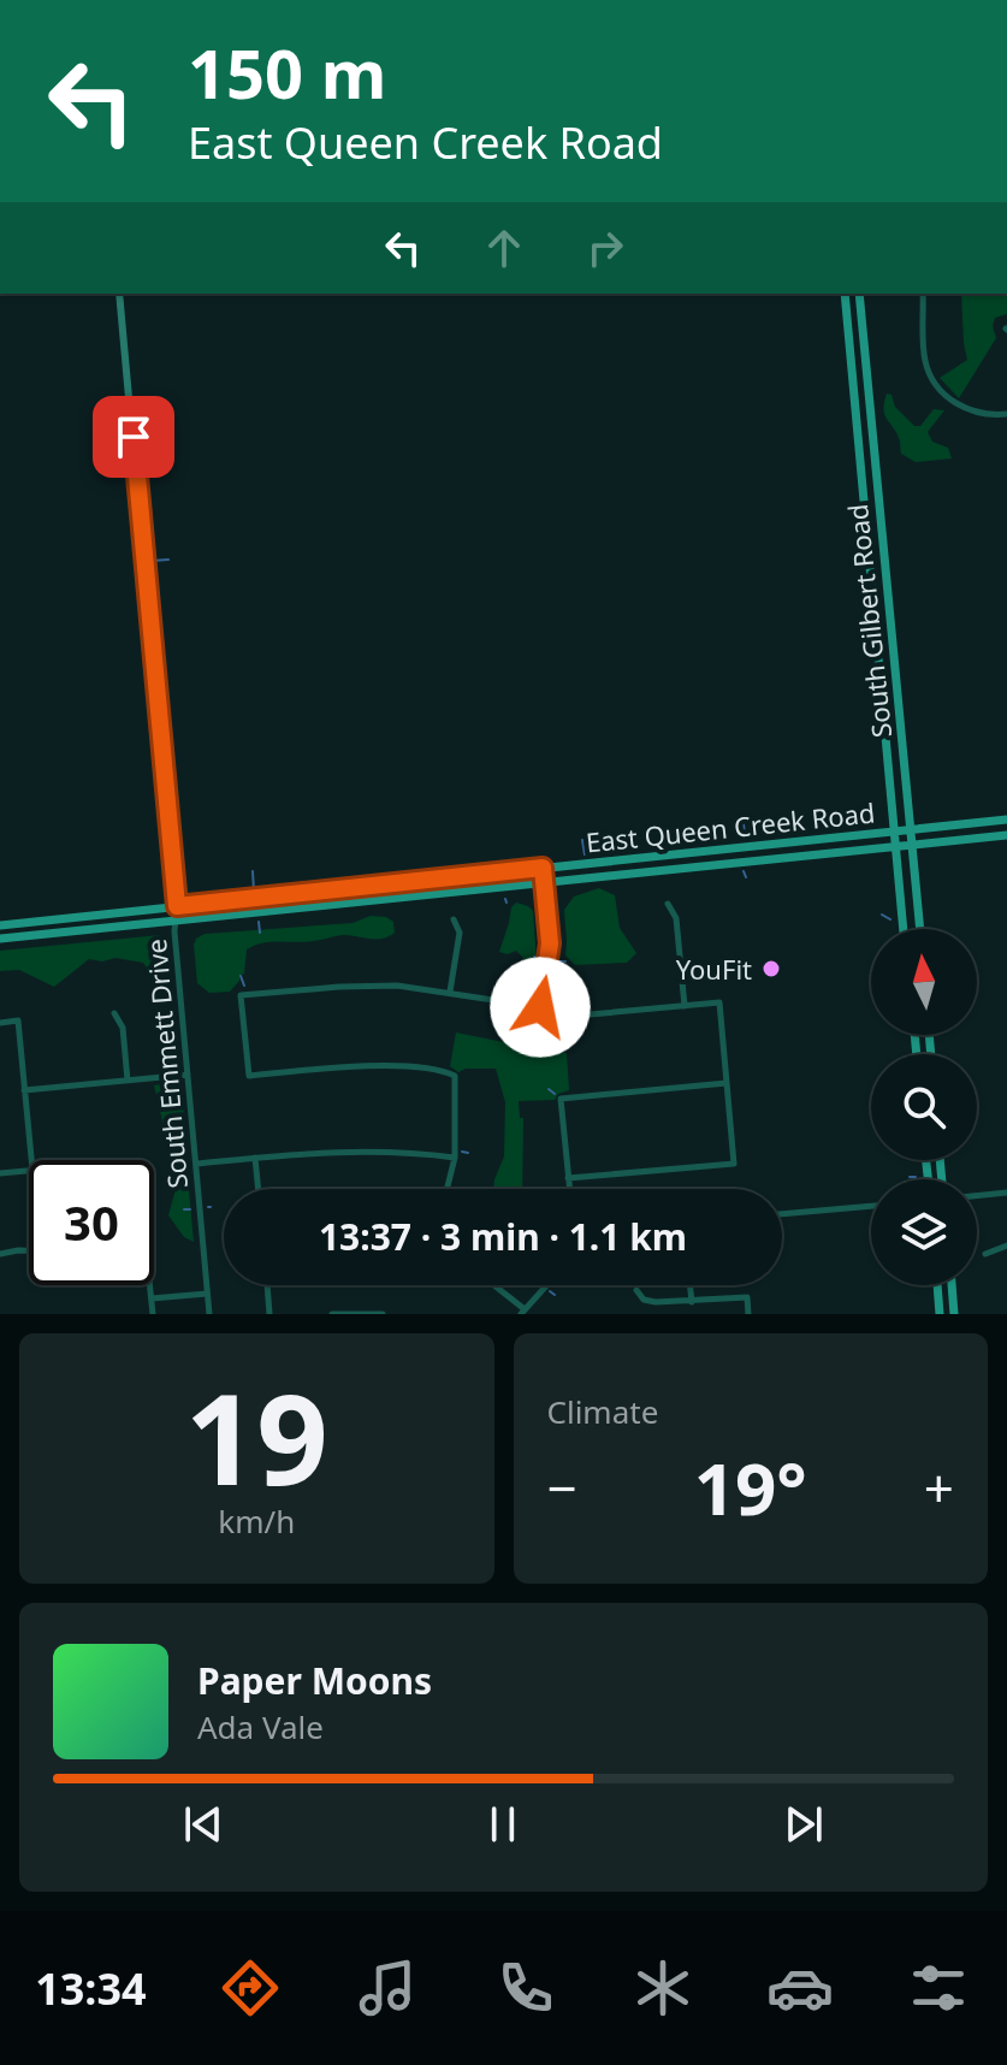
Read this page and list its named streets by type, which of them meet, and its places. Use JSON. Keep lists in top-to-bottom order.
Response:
{
  "streets": {
    "main road": ["South Gilbert Road", "East Queen Creek Road"],
    "street": ["South Emmett Drive"]
  },
  "crossings": [
    ["South Gilbert Road", "East Queen Creek Road"],
    ["East Queen Creek Road", "South Emmett Drive"]
  ],
  "places": ["YouFit"],
  "north": "top",
  "page": {
    "turn": ["150 m", "East Queen Creek Road"],
    "limit": "30",
    "trip": "13:37 · 3 min · 1.1 km",
    "tile": [
      ["19", "km/h"],
      "Climate"
    ],
    "heat": ["−", "19°", "+"],
    "song": ["Paper Moons", "Ada Vale"],
    "tabs": "13:34"
  }
}
